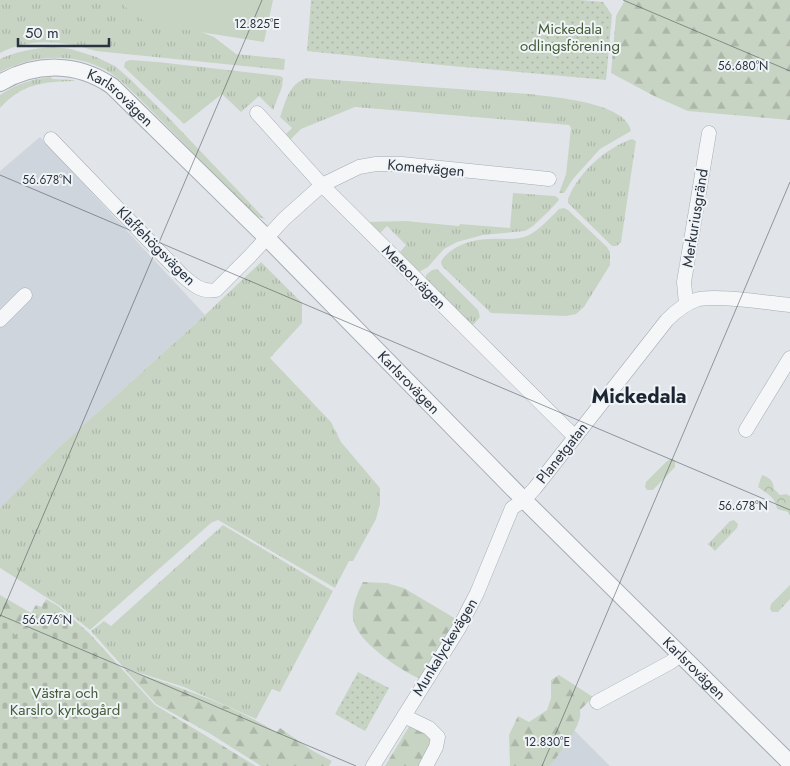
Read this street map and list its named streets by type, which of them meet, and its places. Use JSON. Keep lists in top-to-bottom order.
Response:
{
  "streets": {
    "street": [
      "Karlsrovägen",
      "Kometvägen",
      "Merkuriusgränd",
      "Klaffehögsvägen",
      "Meteorvägen",
      "Planetgatan",
      "Munkalyckevägen"
    ]
  },
  "crossings": [
    ["Karlsrovägen", "Kometvägen"],
    ["Karlsrovägen", "Klaffehögsvägen"],
    ["Karlsrovägen", "Planetgatan"],
    ["Karlsrovägen", "Munkalyckevägen"],
    ["Kometvägen", "Klaffehögsvägen"],
    ["Kometvägen", "Meteorvägen"],
    ["Merkuriusgränd", "Planetgatan"],
    ["Meteorvägen", "Planetgatan"],
    ["Planetgatan", "Munkalyckevägen"]
  ],
  "districts": ["Mickedala"],
  "parks": ["Mickedala odlingsförening", "Västra och Karslro kyrkogård"],
  "scale_bar": "50 m",
  "coordinates": [
    "12.825°E",
    "56.680°N",
    "56.678°N",
    "56.676°N",
    "12.830°E"
  ]
}
